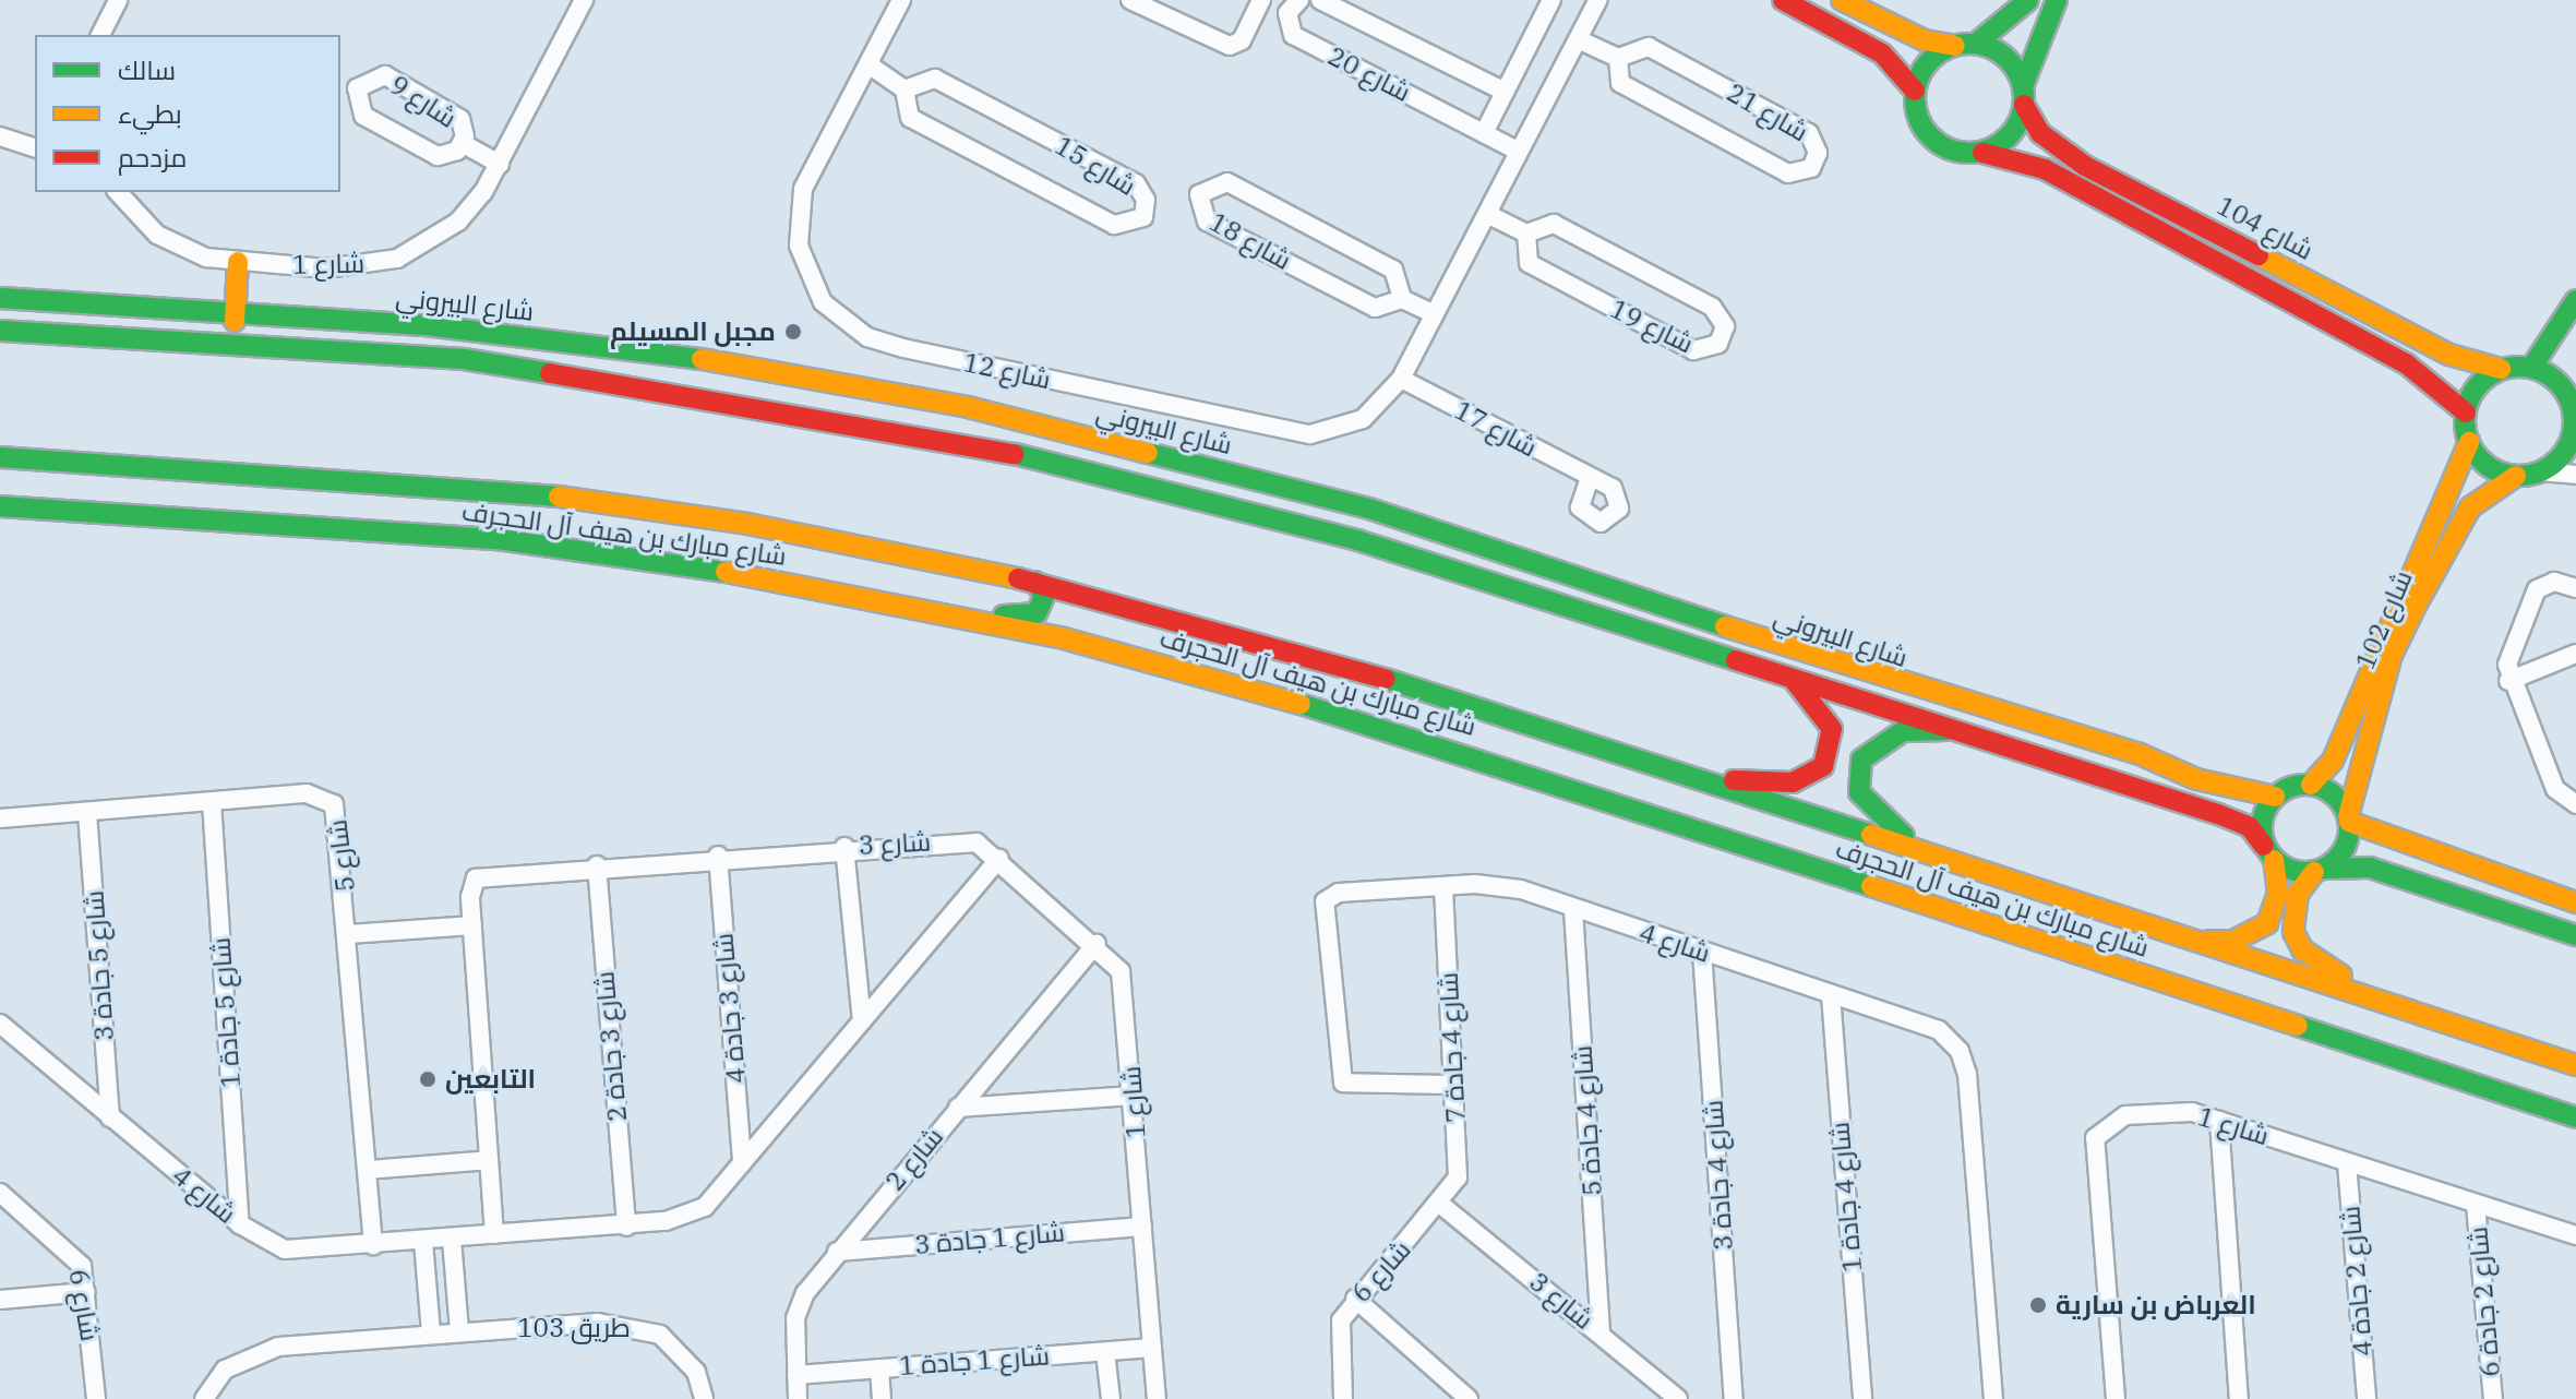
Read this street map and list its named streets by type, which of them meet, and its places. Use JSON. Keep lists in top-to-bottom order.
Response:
{
  "streets": {
    "street": [
      "شارع 20",
      "شارع 9",
      "شارع 21",
      "شارع 15",
      "شارع 104",
      "شارع 18",
      "شارع 1",
      "شارع البيروني",
      "شارع 19",
      "شارع 12",
      "شارع 17",
      "شارع مبارك بن هيف آل الحجرف",
      "شارع 102",
      "شارع 3",
      "شارع 5",
      "شارع 4",
      "شارع 5 جادة 3",
      "شارع 3 جادة 4",
      "شارع 5 جادة 1",
      "شارع 3 جادة 2",
      "شارع 4 جادة 7",
      "شارع 4 جادة 5",
      "شارع 2",
      "شارع 4 جادة 3",
      "شارع 4 جادة 1",
      "شارع 1 جادة 3",
      "شارع 6",
      "شارع 2 جادة 4",
      "شارع 2 جادة 6",
      "طريق 103",
      "شارع 1 جادة 1"
    ]
  },
  "crossings": [
    ["شارع 20", "شارع 12"],
    ["شارع 9", "شارع 1"],
    ["شارع 15", "شارع 12"],
    ["شارع 104", "شارع 102"],
    ["شارع 18", "شارع 12"],
    ["شارع 1", "شارع 3"],
    ["شارع 1", "شارع 2"],
    ["شارع 1", "شارع 1 جادة 3"],
    ["شارع 1", "شارع 2 جادة 4"],
    ["شارع 1", "شارع 2 جادة 6"],
    ["شارع 1", "شارع 1 جادة 1"],
    ["شارع البيروني", "شارع 102"],
    ["شارع 12", "شارع 17"],
    ["شارع 3", "شارع 3 جادة 4"],
    ["شارع 3", "شارع 3 جادة 2"],
    ["شارع 3", "شارع 4 جادة 7"],
    ["شارع 3", "شارع 4 جادة 5"],
    ["شارع 3", "شارع 6"],
    ["شارع 5", "شارع 4"],
    ["شارع 5", "شارع 5 جادة 3"],
    ["شارع 5", "شارع 5 جادة 1"],
    ["شارع 4", "شارع 5 جادة 3"],
    ["شارع 4", "شارع 5 جادة 1"],
    ["شارع 4", "شارع 4 جادة 7"],
    ["شارع 4", "شارع 4 جادة 5"],
    ["شارع 4", "شارع 4 جادة 3"],
    ["شارع 4", "شارع 4 جادة 1"],
    ["شارع 4 جادة 7", "شارع 6"],
    ["شارع 2", "شارع 1 جادة 3"],
    ["شارع 2", "شارع 1 جادة 1"]
  ],
  "places": ["مجبل المسيلم", "التابعين", "العرباض بن سارية"],
  "legend": ["سالك", "بطيء", "مزدحم"]
}
